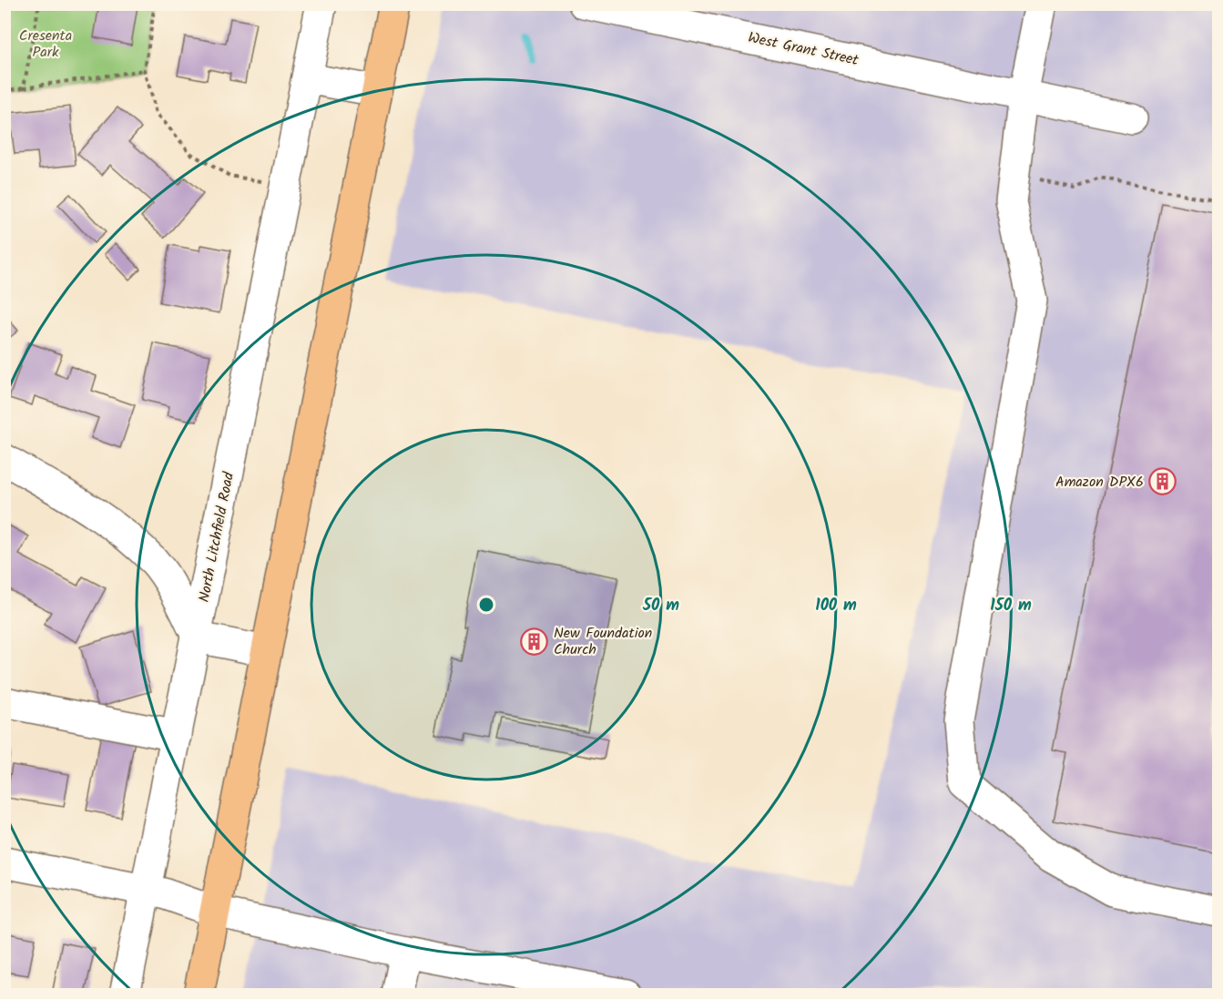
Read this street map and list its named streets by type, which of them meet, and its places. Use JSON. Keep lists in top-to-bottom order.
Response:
{
  "streets": {
    "street": ["West Grant Street", "North Litchfield Road"]
  },
  "parks": ["Cresenta Park"],
  "places": {
    "building": ["Amazon DPX6", "New Foundation Church"]
  },
  "rings": ["50 m", "100 m", "150 m"]
}
